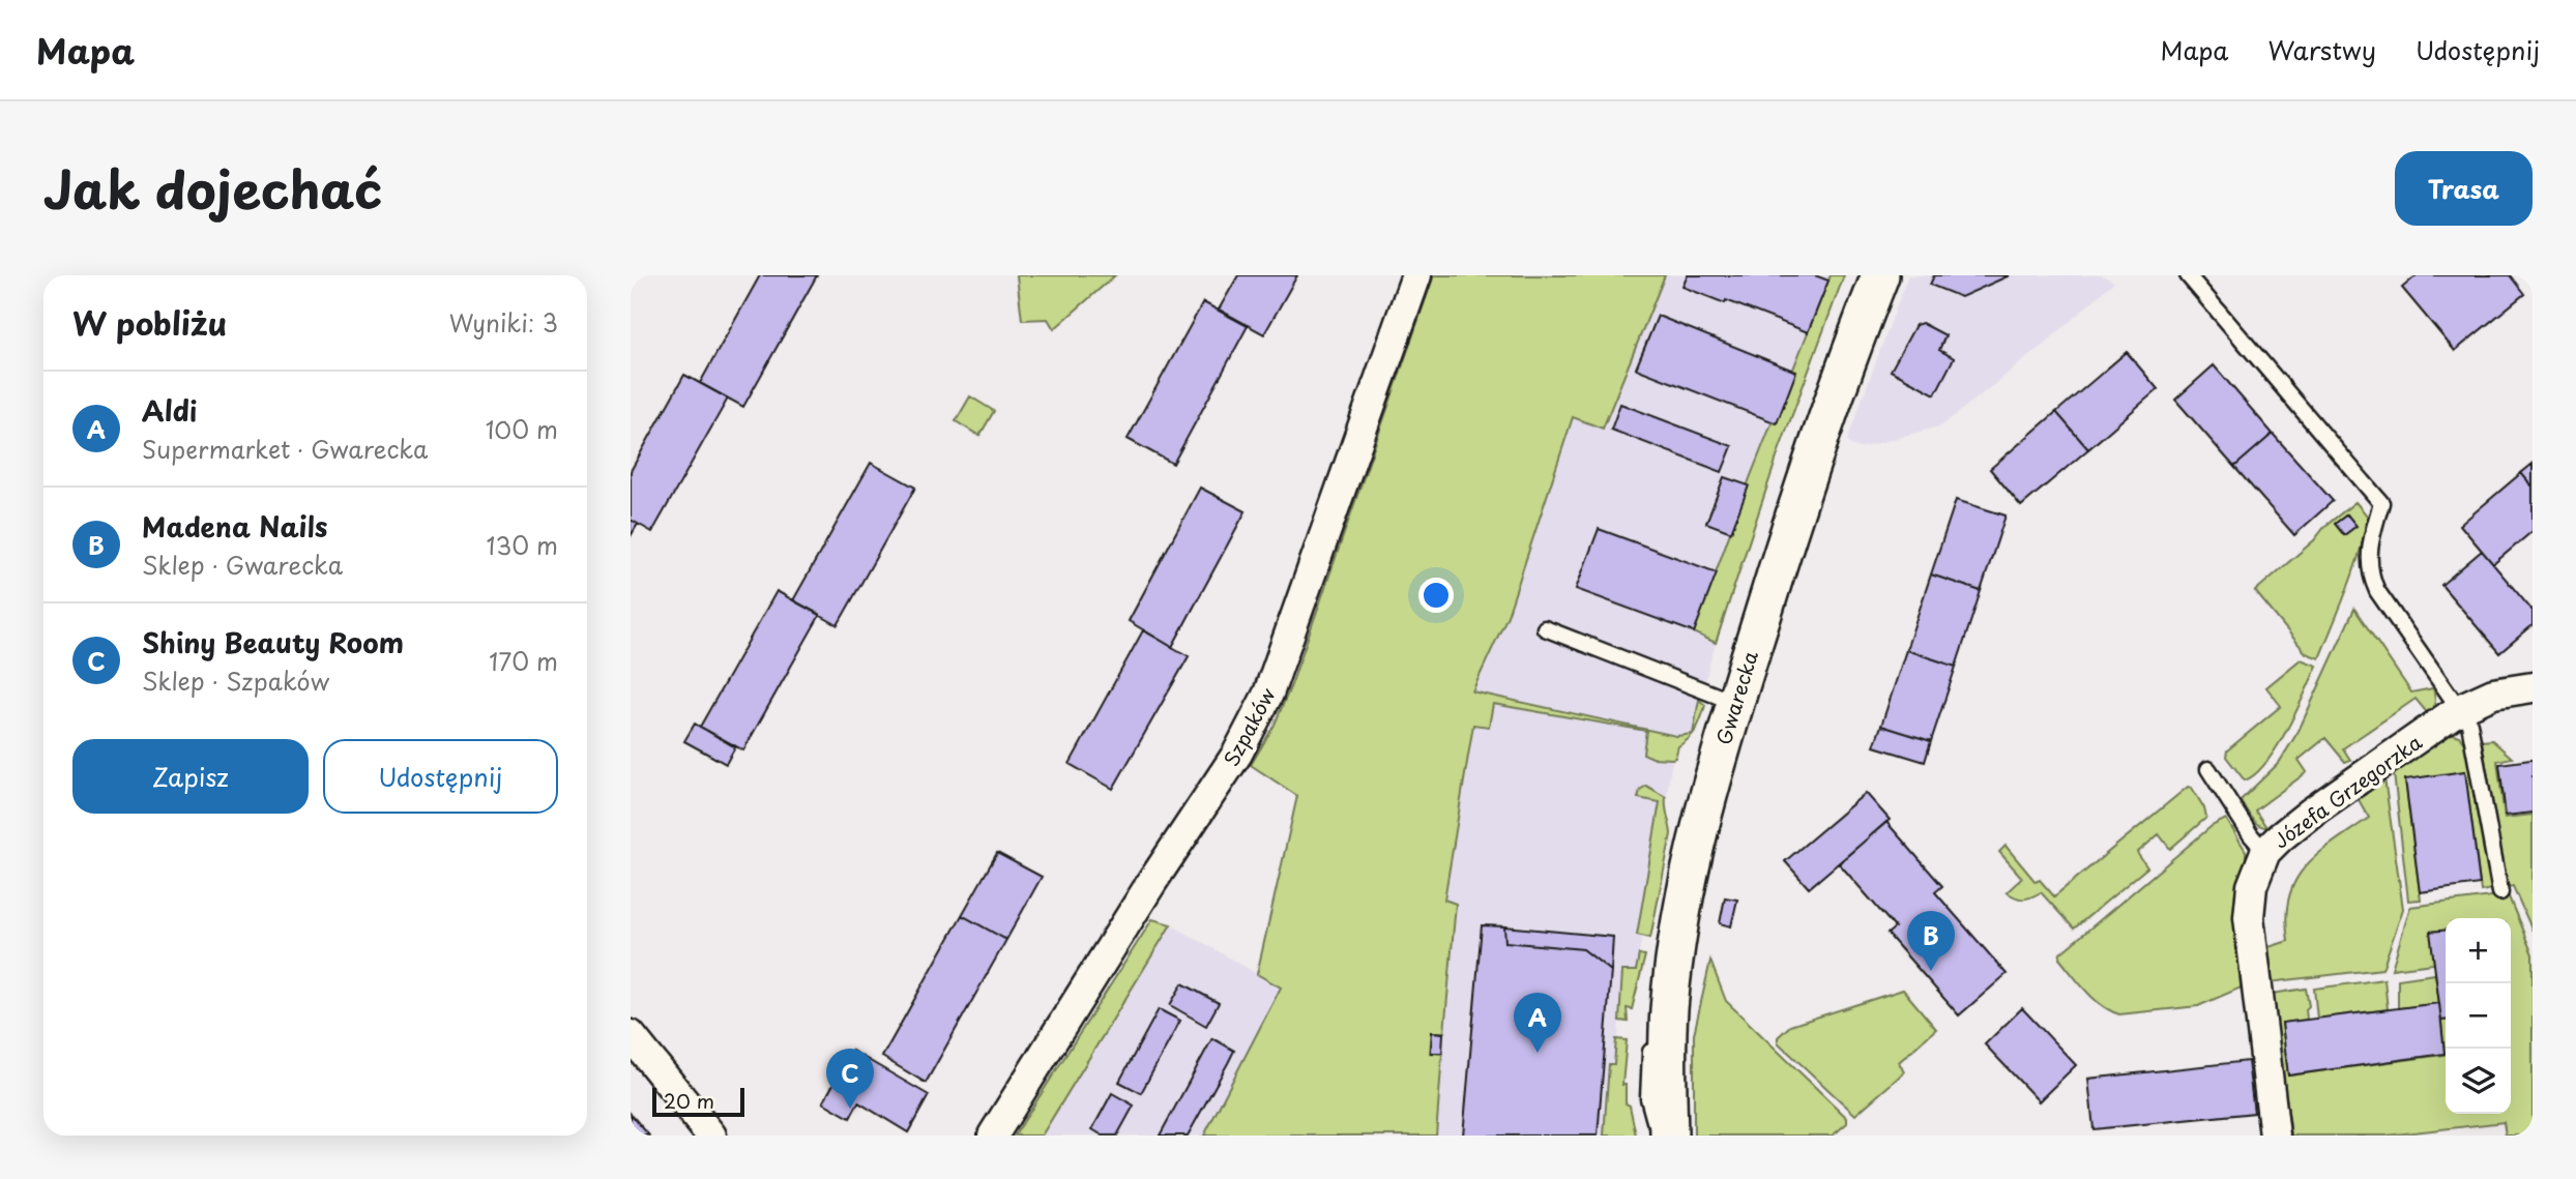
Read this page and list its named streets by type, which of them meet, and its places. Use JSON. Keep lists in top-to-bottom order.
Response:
{
  "streets": {
    "street": ["Gwarecka", "Szpaków", "Józefa Grzegorzka"]
  },
  "scale_bar": "20 m",
  "page": {
    "header": "Mapa",
    "nav": ["Mapa", "Warstwy", "Udostępnij"],
    "title": "Jak dojechać",
    "buttons": [
      "Trasa",
      ["Zapisz", "Udostępnij"]
    ],
    "heading": ["W pobliżu", "Wyniki: 3"],
    "list": [
      {
        "mark": "A",
        "name": "Aldi",
        "note": "Supermarket · Gwarecka",
        "value": "100 m"
      },
      {
        "mark": "B",
        "name": "Madena Nails",
        "note": "Sklep · Gwarecka",
        "value": "130 m"
      },
      {
        "mark": "C",
        "name": "Shiny Beauty Room",
        "note": "Sklep · Szpaków",
        "value": "170 m"
      }
    ],
    "pins": ["B", "A", "C"],
    "map_buttons": ["+", "−"],
    "scale": "20 m"
  }
}
